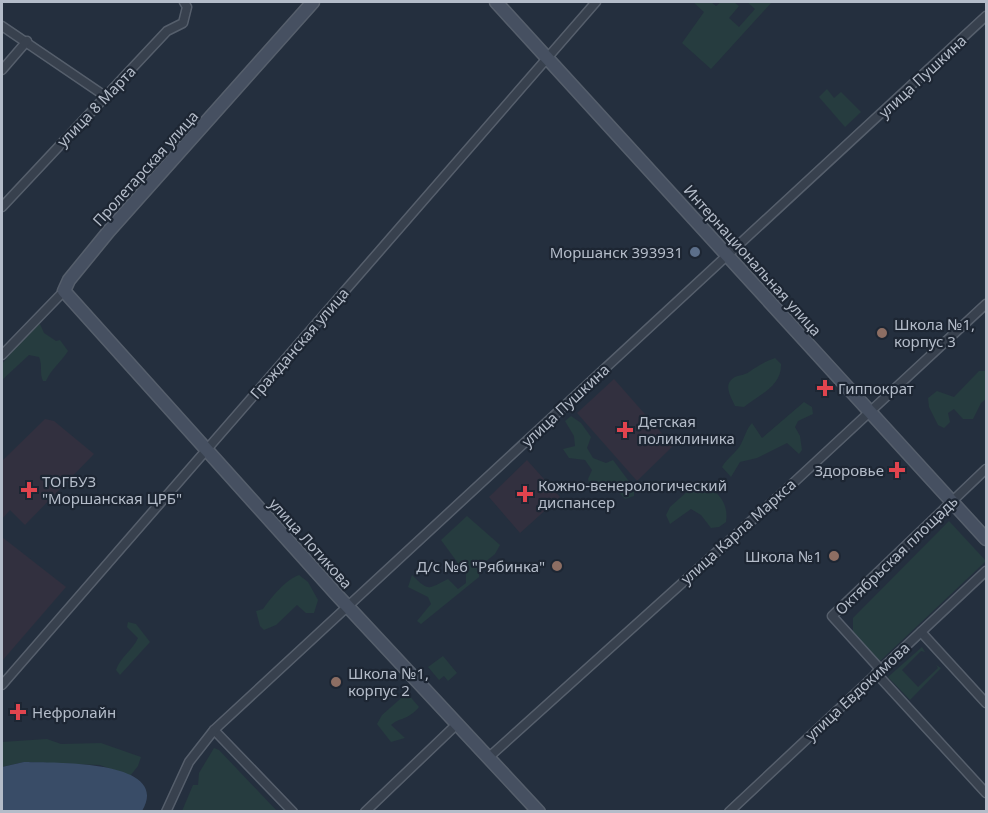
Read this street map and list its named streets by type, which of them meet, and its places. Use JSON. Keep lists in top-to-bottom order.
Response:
{
  "streets": {
    "street": [
      "улица Пушкина",
      "улица 8 Марта",
      "Пролетарская улица",
      "Интернациональная улица",
      "Гражданская улица",
      "улица Карла Маркса",
      "улица Лотикова",
      "Октябрьская площадь",
      "улица Евдокимова"
    ]
  },
  "crossings": [
    ["улица Пушкина", "Интернациональная улица"],
    ["улица Пушкина", "улица Лотикова"],
    ["Пролетарская улица", "улица Лотикова"],
    ["Интернациональная улица", "Гражданская улица"],
    ["Интернациональная улица", "улица Карла Маркса"],
    ["Интернациональная улица", "Октябрьская площадь"],
    ["Гражданская улица", "улица Лотикова"],
    ["улица Карла Маркса", "улица Лотикова"],
    ["Октябрьская площадь", "улица Евдокимова"]
  ],
  "places": {
    "other": [
      "Моршанск 393931",
      "Школа №1, корпус 3",
      "Школа №1",
      "Д/с №6 \"Рябинка\"",
      "Школа №1, корпус 2"
    ],
    "health": [
      "Гиппократ",
      "Детская поликлиника",
      "Здоровье",
      "ТОГБУЗ \"Моршанская ЦРБ\"",
      "Кожно-венерологический диспансер",
      "Нефролайн"
    ]
  }
}
